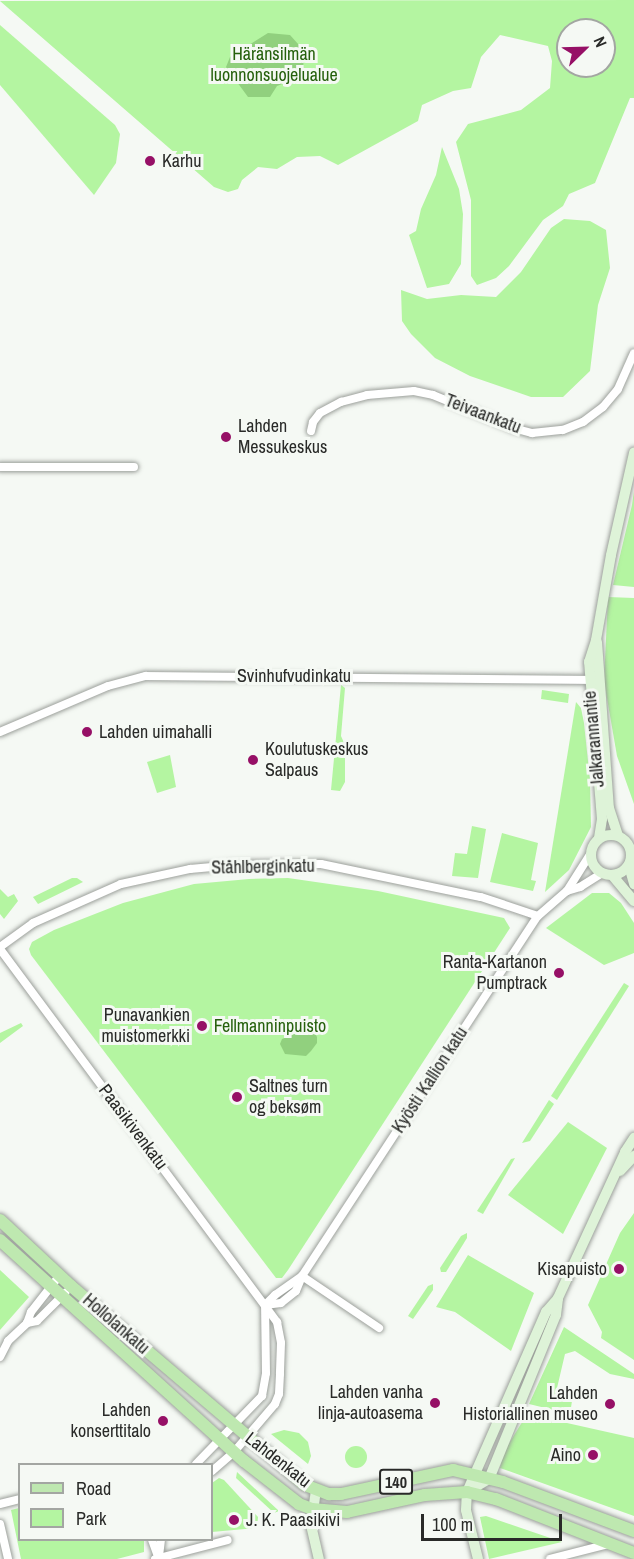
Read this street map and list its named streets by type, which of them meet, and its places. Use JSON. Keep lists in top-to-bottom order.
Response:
{
  "streets": {
    "main road": [
      "Jalkarannantie",
      "Hollolankatu",
      "Lahdenkatu",
      "140"
    ],
    "street": [
      "Teivaankatu",
      "Svinhufvudinkatu",
      "Ståhlberginkatu",
      "Kyösti Kallion katu",
      "Paasikivenkatu"
    ]
  },
  "crossings": [
    ["Svinhufvudinkatu", "Jalkarannantie"],
    ["Jalkarannantie", "Kyösti Kallion katu"],
    ["Ståhlberginkatu", "Kyösti Kallion katu"],
    ["Ståhlberginkatu", "Paasikivenkatu"],
    ["Kyösti Kallion katu", "Paasikivenkatu"],
    ["Paasikivenkatu", "Lahdenkatu"],
    ["Hollolankatu", "Lahdenkatu"]
  ],
  "parks": ["Häränsilmän luonnonsuojelualue", "Fellmanninpuisto"],
  "places": [
    "Karhu",
    "Lahden Messukeskus",
    "Lahden uimahalli",
    "Koulutuskeskus Salpaus",
    "Ranta-Kartanon Pumptrack",
    "Punavankien muistomerkki",
    "Saltnes turn og beksøm",
    "Kisapuisto",
    "Lahden vanha linja-autoasema",
    "Lahden Historiallinen museo",
    "Lahden konserttitalo",
    "Aino",
    "J. K. Paasikivi"
  ],
  "legend": ["Road", "Park"],
  "scale_bar": "100 m",
  "north": "top right"
}
